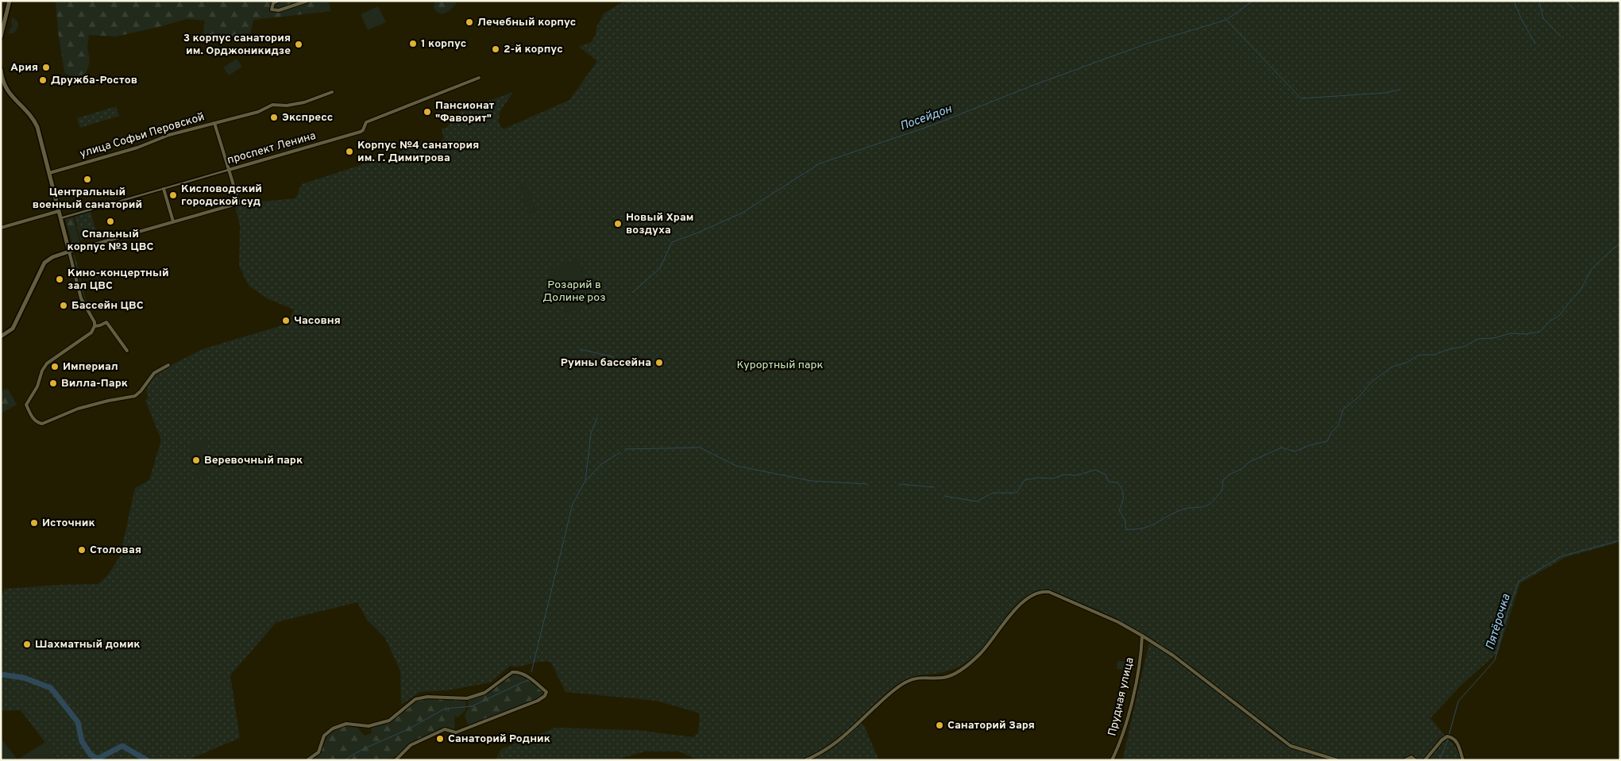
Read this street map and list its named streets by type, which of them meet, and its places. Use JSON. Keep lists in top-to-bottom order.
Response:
{
  "streets": {
    "street": ["улица Софьи Перовской", "проспект Ленина", "Прудная улица"]
  },
  "water": ["Посейдон", "Пятёрочка"],
  "parks": ["Розарий в Долине роз", "Курортный парк"],
  "places": [
    "Лечебный корпус",
    "1 корпус",
    "3 корпус санатория им. Орджоникидзе",
    "2-й корпус",
    "Ария",
    "Дружба-Ростов",
    "Пансионат \"Фаворит\"",
    "Экспресс",
    "Корпус №4 санатория им. Г. Димитрова",
    "Центральный военный санаторий",
    "Кисловодский городской суд",
    "Спальный корпус №3 ЦВС",
    "Новый Храм воздуха",
    "Кино-концертный зал ЦВС",
    "Бассейн ЦВС",
    "Часовня",
    "Руины бассейна",
    "Империал",
    "Вилла-Парк",
    "Веревочный парк",
    "Источник",
    "Столовая",
    "Шахматный домик",
    "Санаторий Заря",
    "Санаторий Родник"
  ]
}
